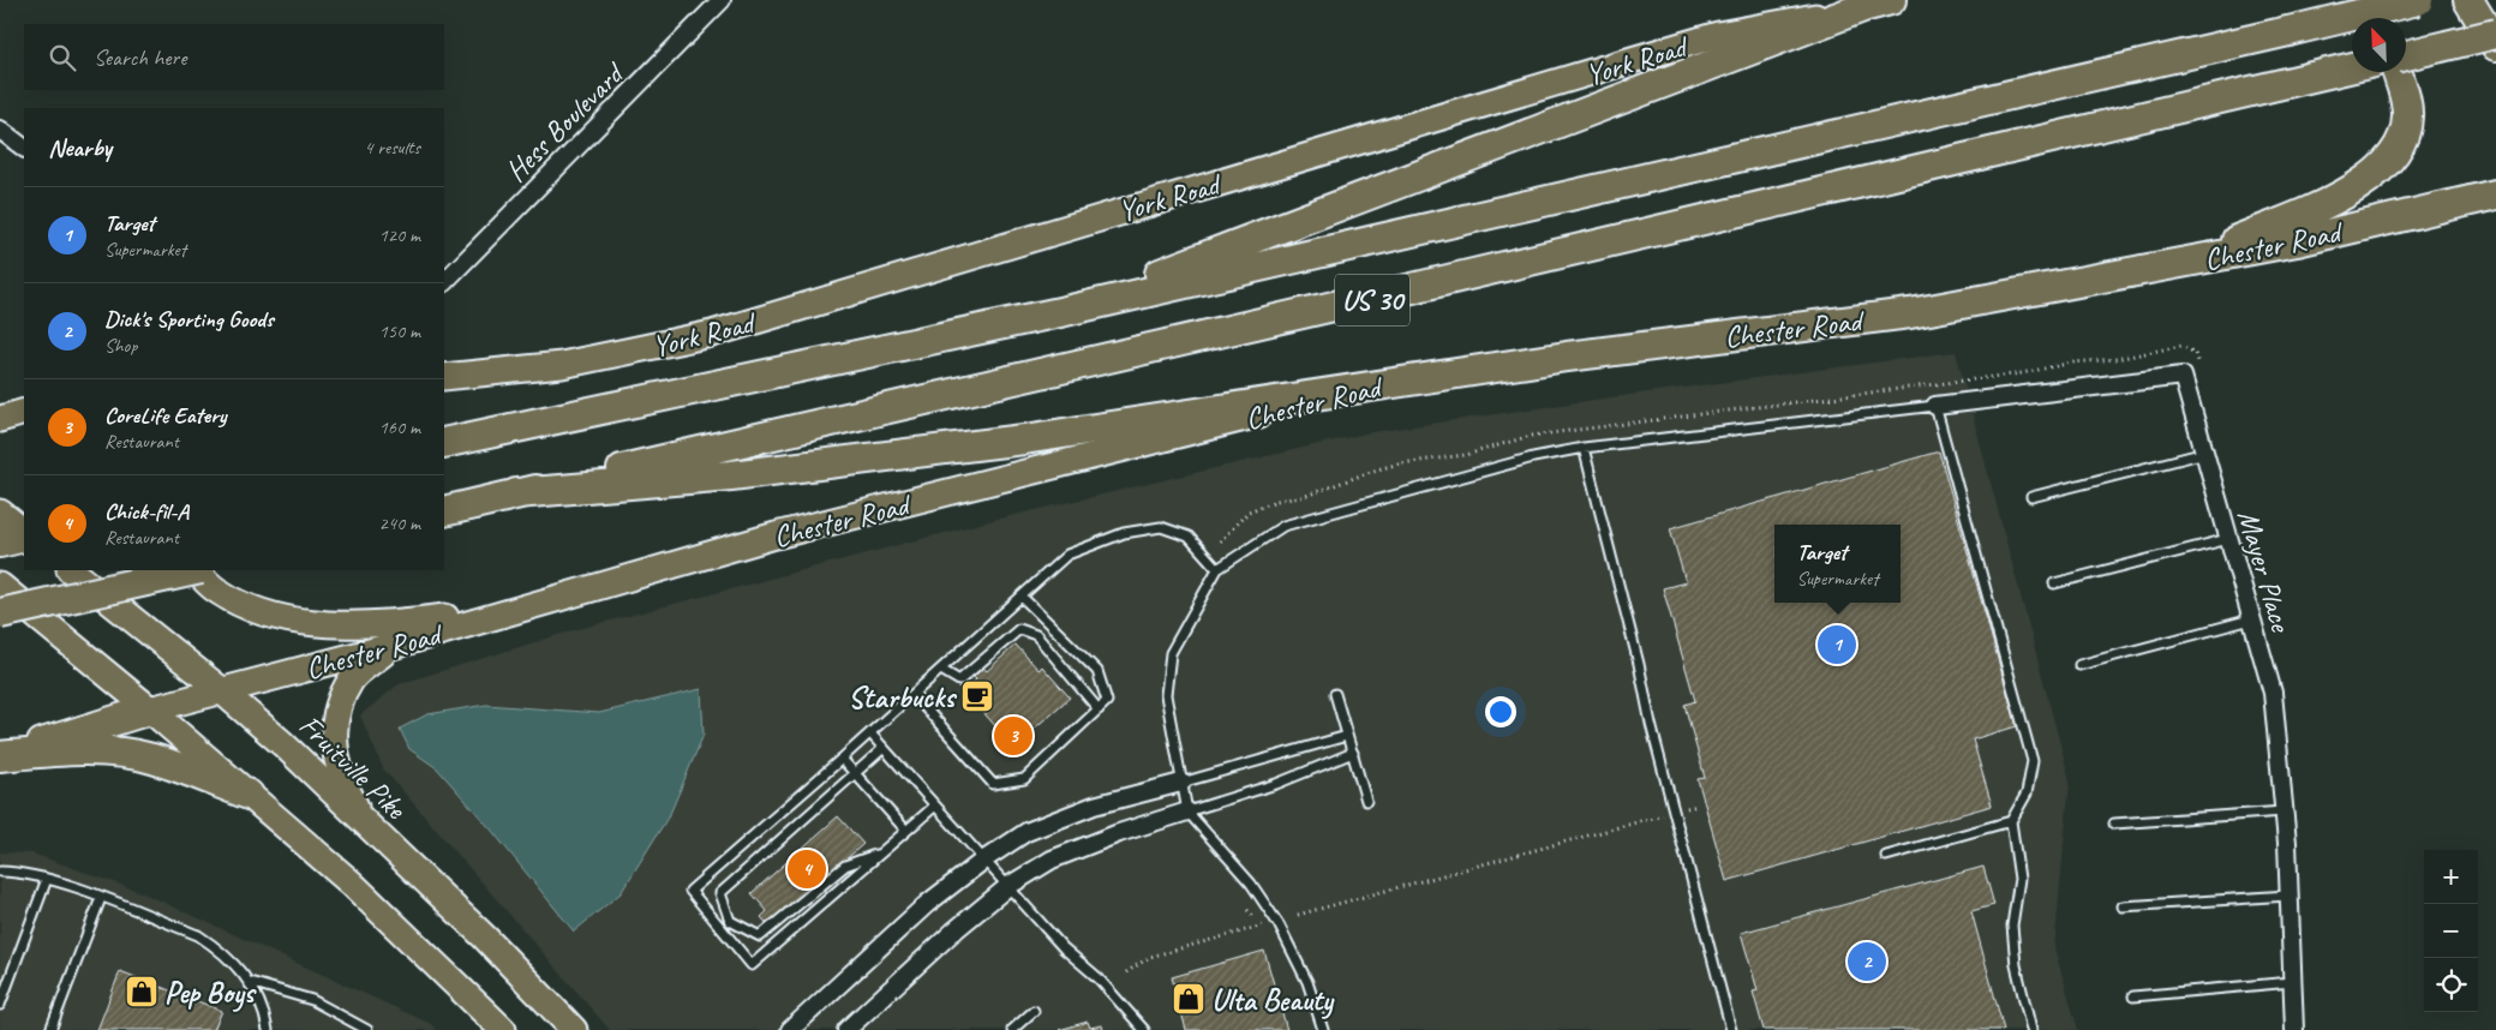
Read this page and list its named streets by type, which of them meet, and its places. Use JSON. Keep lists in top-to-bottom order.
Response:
{
  "streets": {
    "highway": ["York Road", "Chester Road", "US 30"],
    "main road": ["Fruitville Pike"],
    "street": ["Hess Boulevard", "Mayer Place"]
  },
  "crossings": [
    ["Chester Road", "Fruitville Pike"]
  ],
  "places": {
    "cafe": ["Starbucks"],
    "shop": ["Pep Boys", "Ulta Beauty"]
  },
  "north": "top left",
  "page": {
    "search": "Search here",
    "heading": ["Nearby", "4 results"],
    "list": [
      {
        "mark": "1",
        "name": "Target",
        "note": "Supermarket",
        "value": "120 m"
      },
      {
        "mark": "2",
        "name": "Dick's Sporting Goods",
        "note": "Shop",
        "value": "150 m"
      },
      {
        "mark": "3",
        "name": "CoreLife Eatery",
        "note": "Restaurant",
        "value": "160 m"
      },
      {
        "mark": "4",
        "name": "Chick-fil-A",
        "note": "Restaurant",
        "value": "240 m"
      }
    ],
    "popup": ["Target", "Supermarket"],
    "pins": [
      "1",
      "3",
      "4",
      "2"
    ],
    "map_buttons": ["+", "−"]
  }
}
